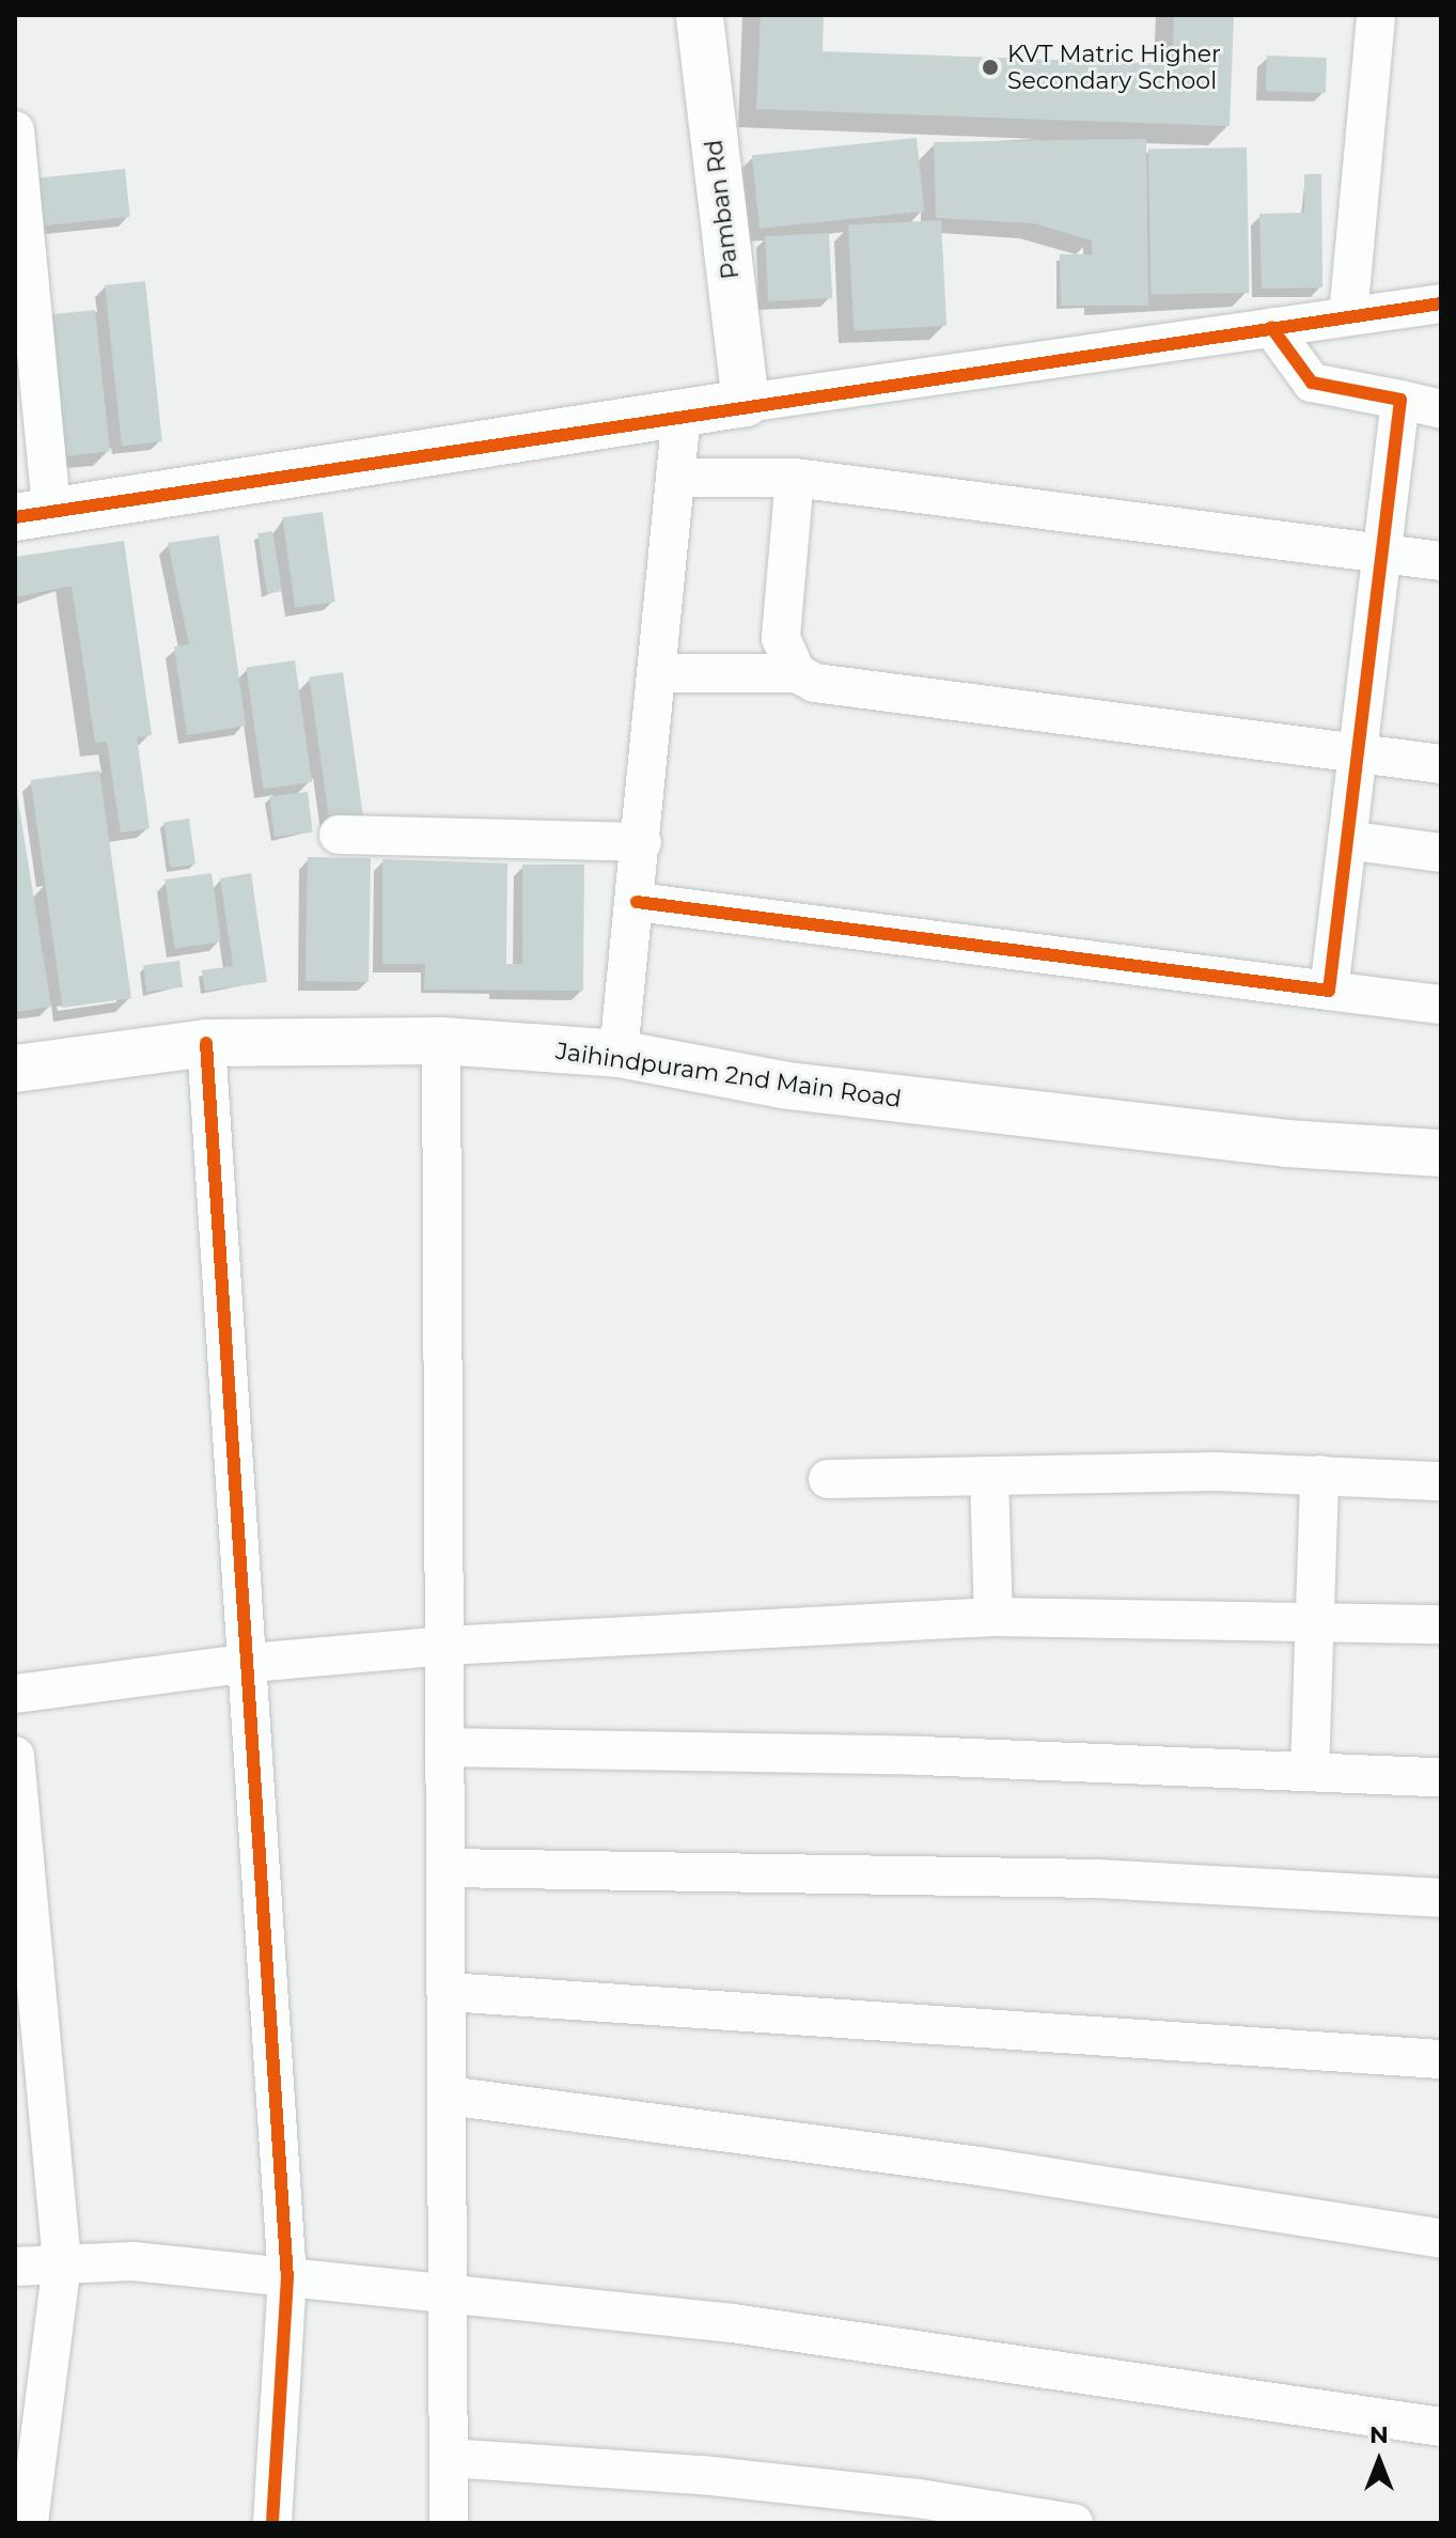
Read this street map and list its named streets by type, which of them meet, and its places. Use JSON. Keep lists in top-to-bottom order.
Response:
{
  "streets": {
    "street": ["Pamban Rd", "Jaihindpuram 2nd Main Road"]
  },
  "places": ["KVT Matric Higher Secondary School"],
  "north": "top"
}
